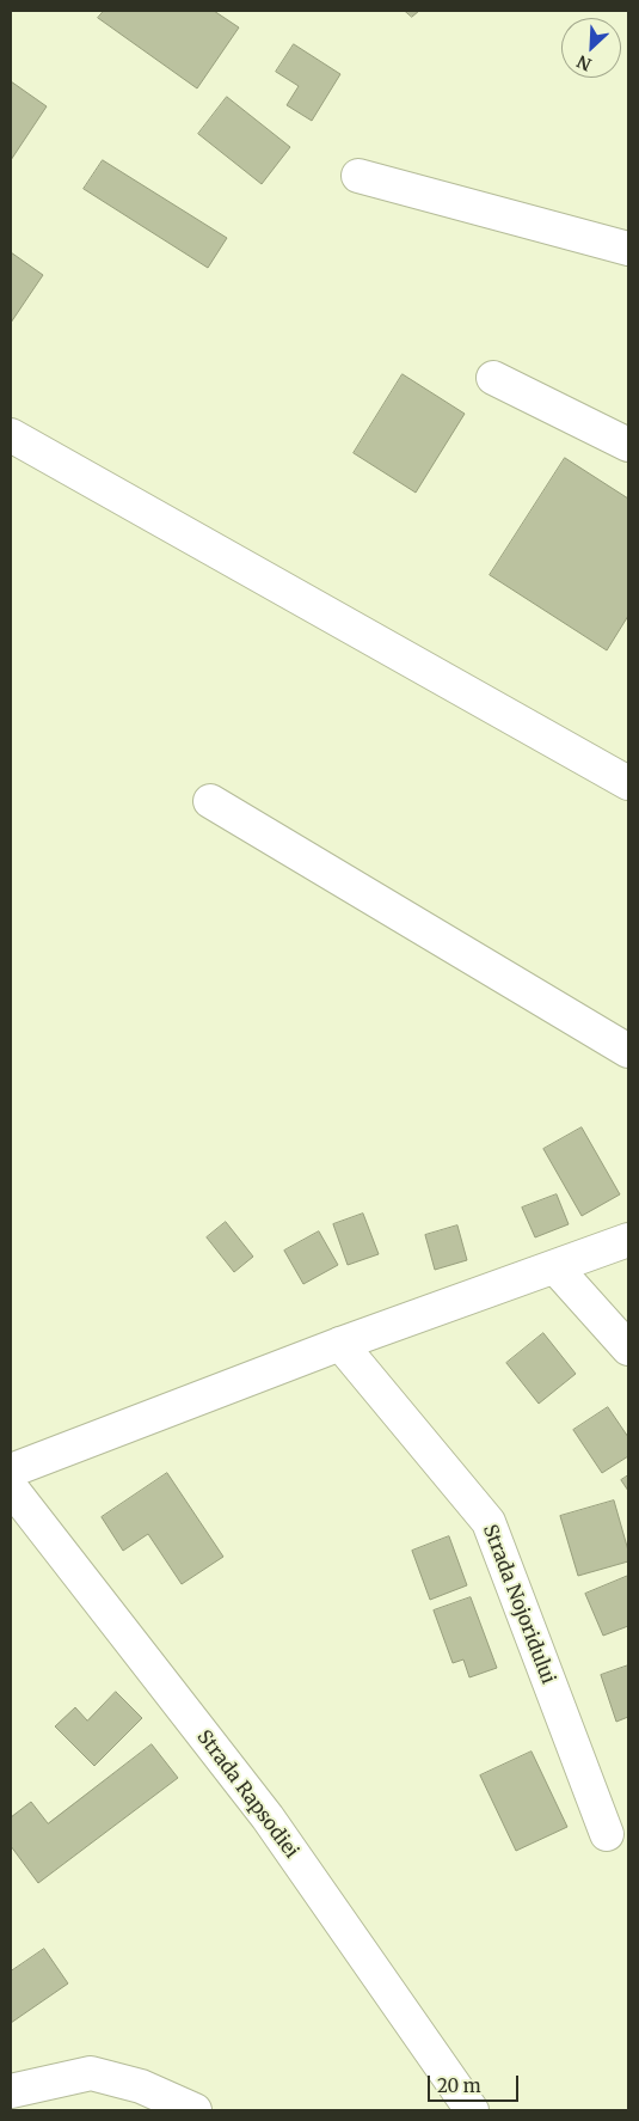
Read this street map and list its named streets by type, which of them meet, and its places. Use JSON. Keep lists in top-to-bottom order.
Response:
{
  "streets": {
    "street": ["Strada Nojoridului", "Strada Rapsodiei"]
  },
  "scale_bar": "20 m",
  "north": "bottom left"
}
